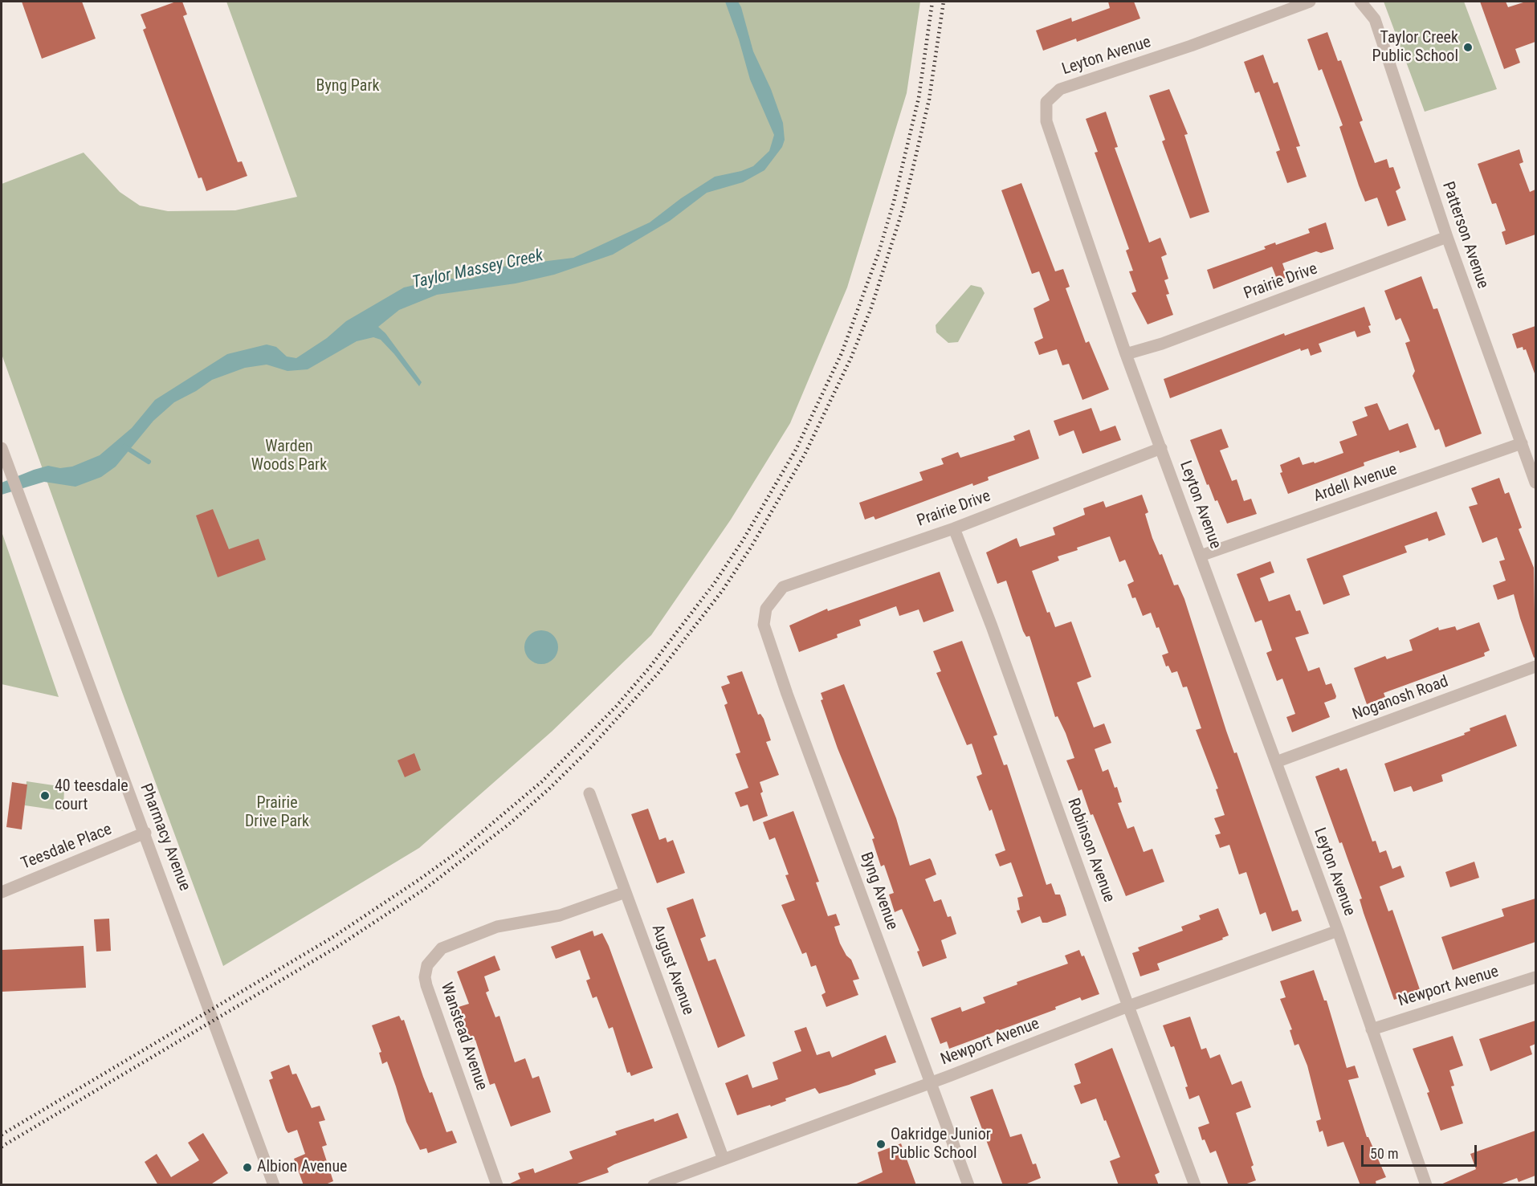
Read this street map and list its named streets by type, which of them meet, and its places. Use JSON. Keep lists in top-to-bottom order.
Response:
{
  "streets": {
    "street": [
      "Leyton Avenue",
      "Patterson Avenue",
      "Prairie Drive",
      "Ardell Avenue",
      "Noganosh Road",
      "Pharmacy Avenue",
      "Teesdale Place",
      "Robinson Avenue",
      "Byng Avenue",
      "August Avenue",
      "Newport Avenue",
      "Wanstead Avenue"
    ]
  },
  "crossings": [
    ["Leyton Avenue", "Prairie Drive"],
    ["Leyton Avenue", "Ardell Avenue"],
    ["Leyton Avenue", "Noganosh Road"],
    ["Leyton Avenue", "Newport Avenue"],
    ["Patterson Avenue", "Prairie Drive"],
    ["Patterson Avenue", "Ardell Avenue"],
    ["Prairie Drive", "Robinson Avenue"],
    ["Prairie Drive", "Byng Avenue"],
    ["Pharmacy Avenue", "Teesdale Place"],
    ["Robinson Avenue", "Newport Avenue"],
    ["Byng Avenue", "Newport Avenue"],
    ["August Avenue", "Newport Avenue"],
    ["August Avenue", "Wanstead Avenue"]
  ],
  "water": ["Taylor Massey Creek"],
  "parks": ["Byng Park", "Warden Woods Park", "Prairie Drive Park"],
  "places": [
    "Taylor Creek Public School",
    "40 teesdale court",
    "Oakridge Junior Public School",
    "Albion Avenue"
  ],
  "scale_bar": "50 m"
}
